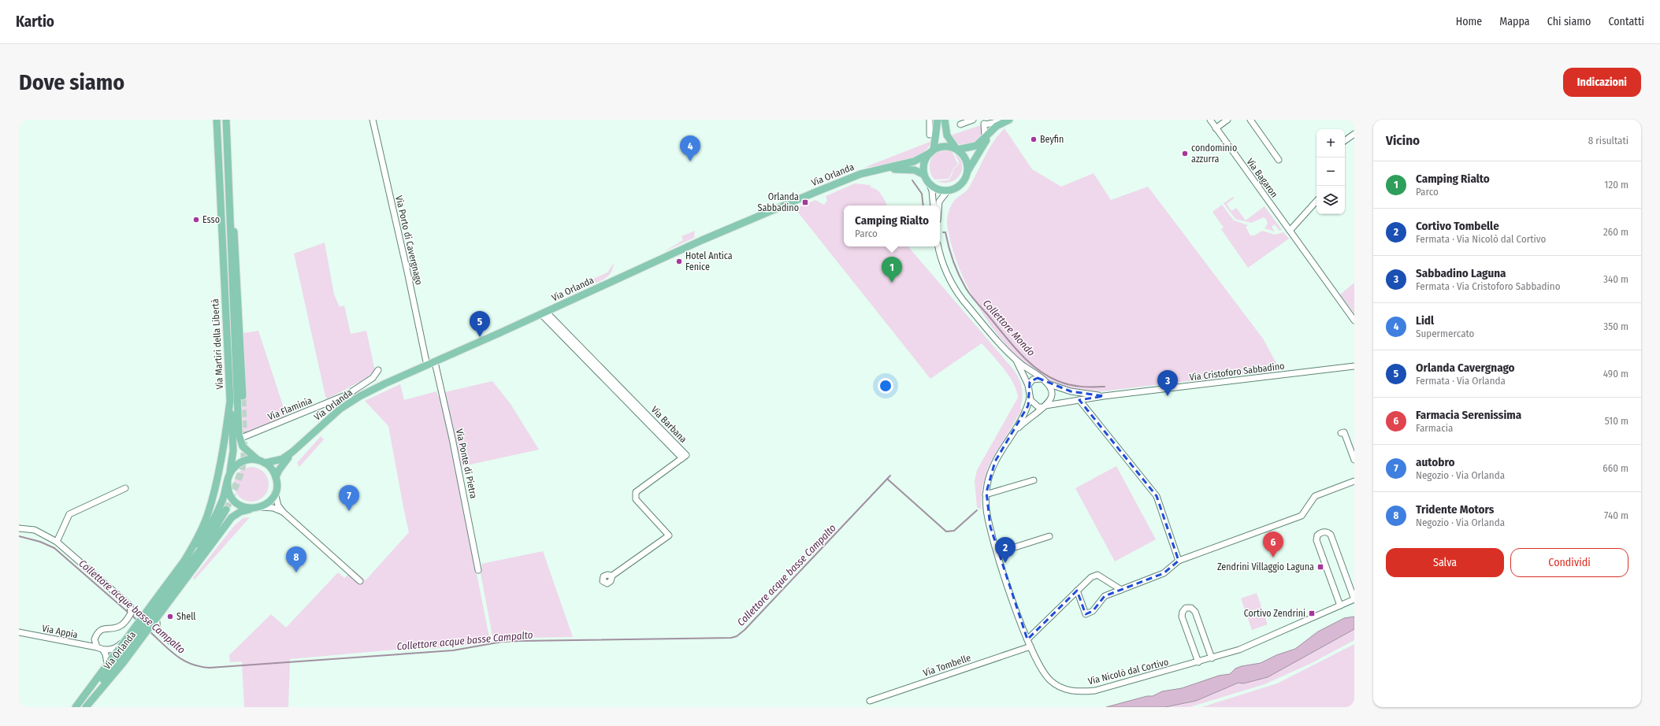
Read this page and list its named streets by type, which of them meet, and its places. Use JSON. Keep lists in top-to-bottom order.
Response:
{
  "streets": {
    "main road": ["Via Orlanda", "Via Martiri della Libertà"],
    "street": [
      "Via Bagaron",
      "Via Porto di Cavergnago",
      "Via Cristoforo Sabbadino",
      "Via Flaminia",
      "Via Barbana",
      "Via Ponte di Pietra",
      "Via Appia",
      "Via Tombelle",
      "Via Nicolò dal Cortivo"
    ]
  },
  "crossings": [
    ["Via Orlanda", "Via Porto di Cavergnago"],
    ["Via Orlanda", "Via Martiri della Libertà"],
    ["Via Orlanda", "Via Barbana"],
    ["Via Orlanda", "Via Ponte di Pietra"],
    ["Via Martiri della Libertà", "Via Flaminia"],
    ["Via Cristoforo Sabbadino", "Via Nicolò dal Cortivo"],
    ["Via Tombelle", "Via Nicolò dal Cortivo"]
  ],
  "water": ["Collettore Mondo", "Collettore acque basse Campalto"],
  "places": {
    "other": [
      "Beyfin",
      "condominio azzurra",
      "Esso",
      "Hotel Antica Fenice",
      "Shell"
    ],
    "transit": ["Orlanda Sabbadino", "Zendrini Villaggio Laguna", "Cortivo Zendrini"]
  },
  "page": {
    "header": "Kartio",
    "nav": [
      "Home",
      "Mappa",
      "Chi siamo",
      "Contatti"
    ],
    "buttons": [
      "Indicazioni",
      ["Salva", "Condividi"]
    ],
    "title": "Dove siamo",
    "heading": ["Vicino", "8 risultati"],
    "map_buttons": ["+", "−"],
    "pins": [
      "4",
      "1",
      "5",
      "3",
      "7",
      "6",
      "2",
      "8"
    ],
    "list": [
      {
        "mark": "1",
        "name": "Camping Rialto",
        "note": "Parco",
        "value": "120 m"
      },
      {
        "mark": "2",
        "name": "Cortivo Tombelle",
        "note": "Fermata · Via Nicolò dal Cortivo",
        "value": "260 m"
      },
      {
        "mark": "3",
        "name": "Sabbadino Laguna",
        "note": "Fermata · Via Cristoforo Sabbadino",
        "value": "340 m"
      },
      {
        "mark": "4",
        "name": "Lidl",
        "note": "Supermercato",
        "value": "350 m"
      },
      {
        "mark": "5",
        "name": "Orlanda Cavergnago",
        "note": "Fermata · Via Orlanda",
        "value": "490 m"
      },
      {
        "mark": "6",
        "name": "Farmacia Serenissima",
        "note": "Farmacia",
        "value": "510 m"
      },
      {
        "mark": "7",
        "name": "autobro",
        "note": "Negozio · Via Orlanda",
        "value": "660 m"
      },
      {
        "mark": "8",
        "name": "Tridente Motors",
        "note": "Negozio · Via Orlanda",
        "value": "740 m"
      }
    ],
    "popup": ["Camping Rialto", "Parco"]
  }
}
